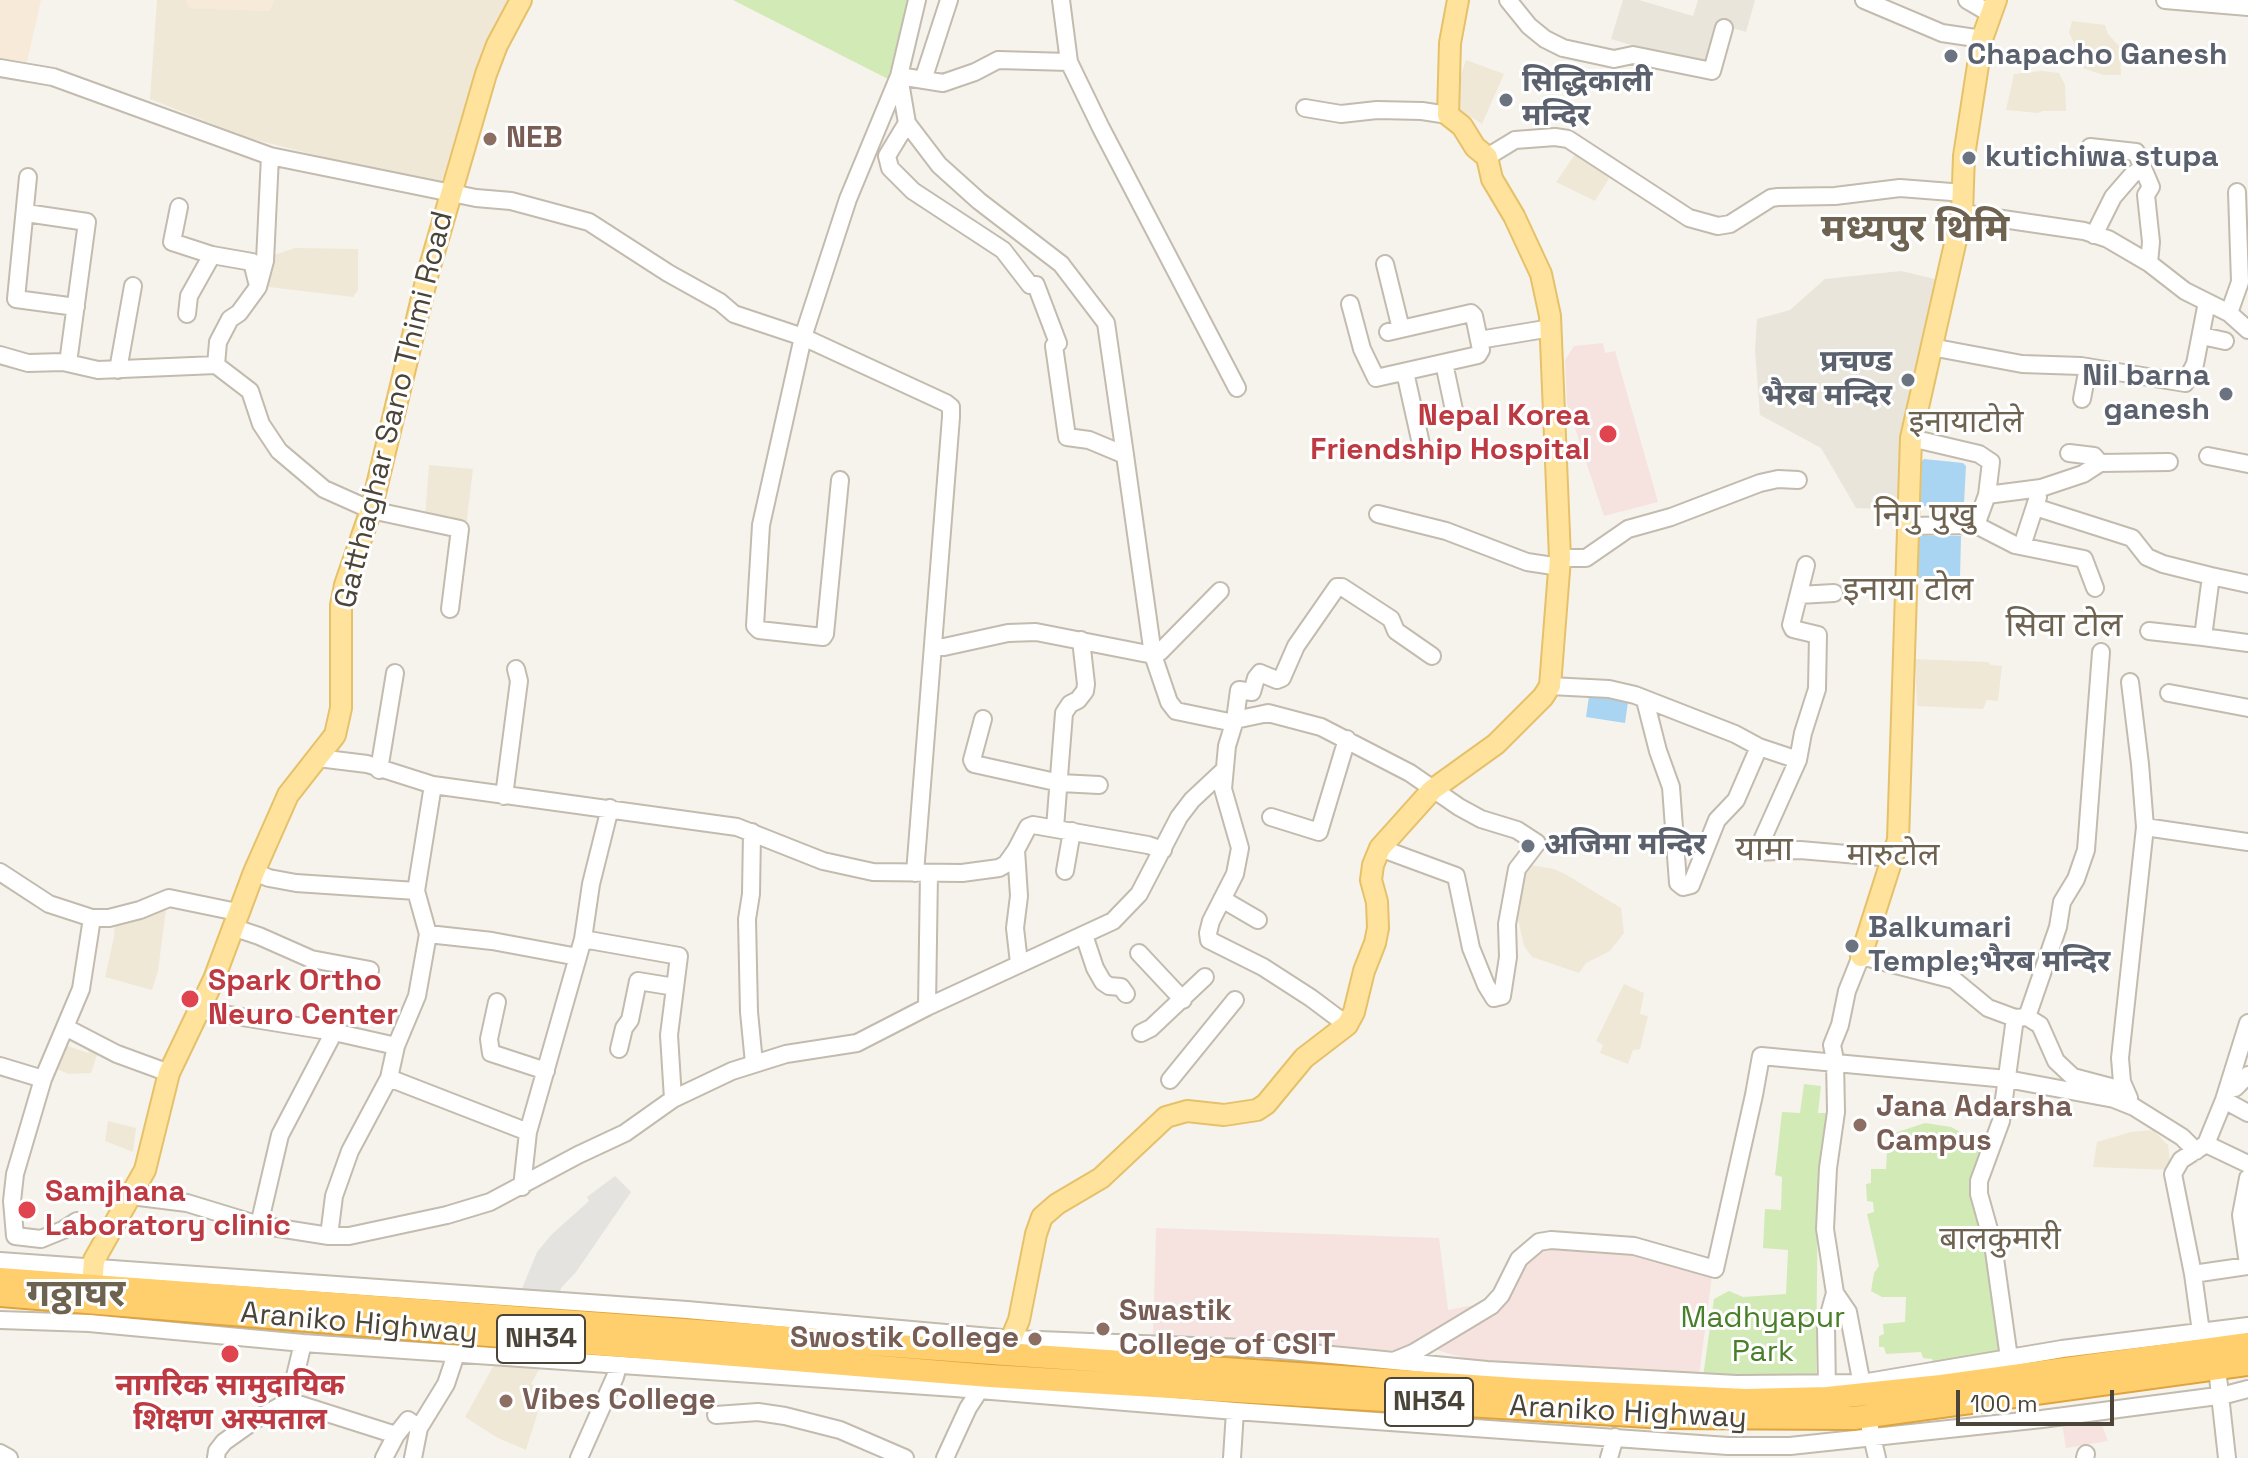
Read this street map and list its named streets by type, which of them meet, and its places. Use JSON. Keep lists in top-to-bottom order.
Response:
{
  "streets": {
    "highway": ["Araniko Highway", "NH34"],
    "main road": ["Gatthaghar Sano Thimi Road"]
  },
  "crossings": [
    ["Gatthaghar Sano Thimi Road", "Araniko Highway"]
  ],
  "districts": [
    "मध्यपुर थिमि",
    "इनायाटोले",
    "निगु पुखु",
    "इनाया टोल",
    "सिवा टोल",
    "यामा",
    "मारुटोल",
    "बालकुमारी",
    "गठ्ठाघर"
  ],
  "parks": ["Madhyapur Park"],
  "places": [
    "Chapacho Ganesh",
    "सिद्धिकाली मन्दिर",
    "NEB",
    "kutichiwa stupa",
    "प्रचण्ड भैरब मन्दिर",
    "Nil barna ganesh",
    "Nepal Korea Friendship Hospital",
    "अजिमा मन्दिर",
    "Balkumari Temple;भैरब मन्दिर",
    "Spark Ortho Neuro Center",
    "Jana Adarsha Campus",
    "Samjhana Laboratory clinic",
    "Swastik College of CSIT",
    "Swostik College",
    "नागरिक सामुदायिक शिक्षण अस्पताल",
    "Vibes College"
  ],
  "scale_bar": "100 m"
}
